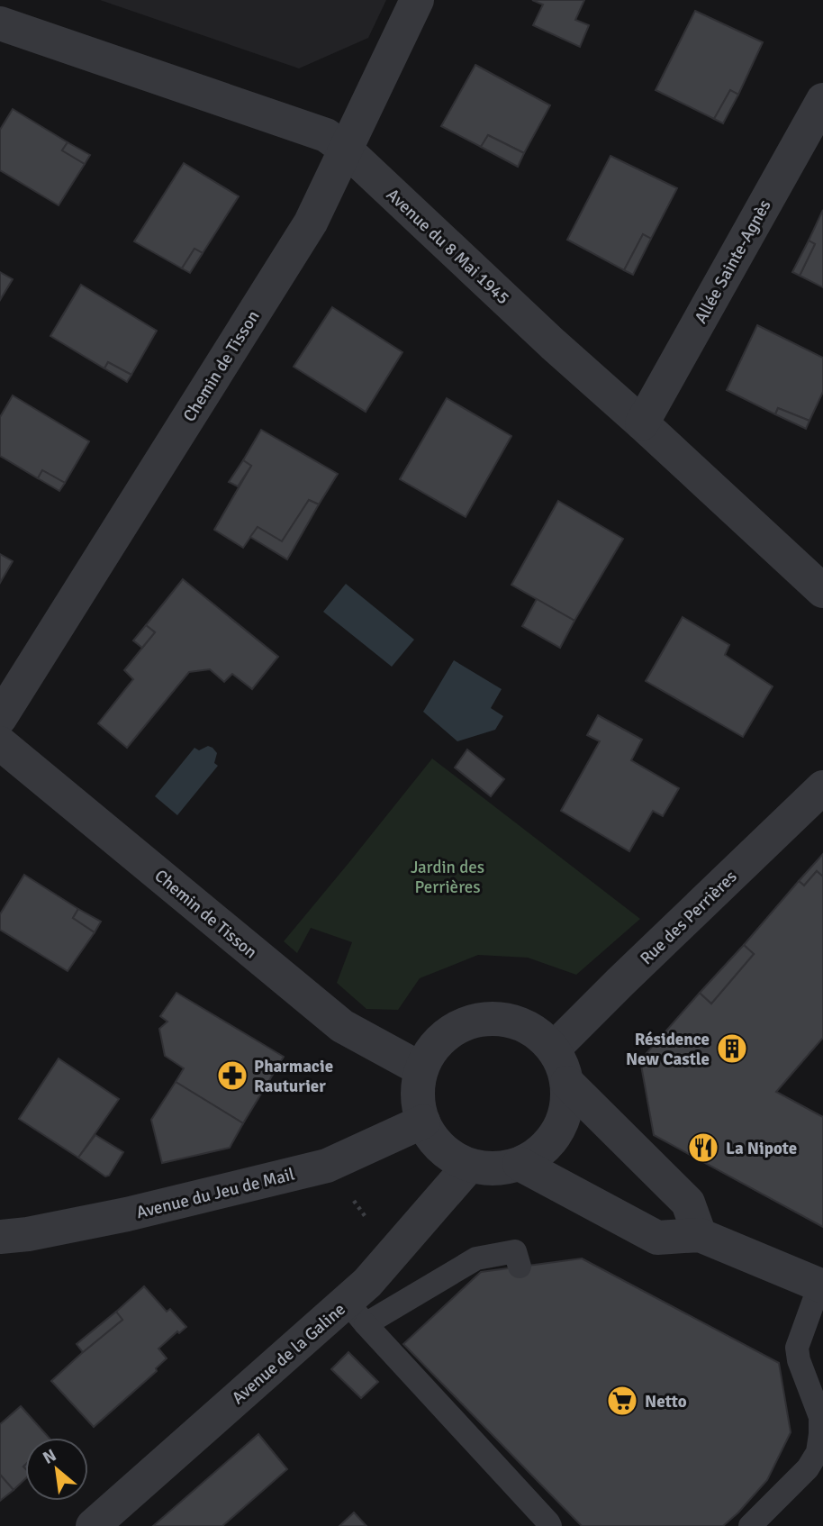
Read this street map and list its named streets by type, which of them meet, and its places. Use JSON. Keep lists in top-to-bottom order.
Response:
{
  "streets": {
    "street": [
      "Avenue du 8 Mai 1945",
      "Allée Sainte-Agnès",
      "Chemin de Tisson",
      "Rue des Perrières",
      "Avenue du Jeu de Mail",
      "Avenue de la Galine"
    ]
  },
  "crossings": [
    ["Avenue du 8 Mai 1945", "Allée Sainte-Agnès"],
    ["Avenue du 8 Mai 1945", "Chemin de Tisson"],
    ["Chemin de Tisson", "Rue des Perrières"],
    ["Chemin de Tisson", "Avenue du Jeu de Mail"],
    ["Chemin de Tisson", "Avenue de la Galine"],
    ["Rue des Perrières", "Avenue du Jeu de Mail"],
    ["Rue des Perrières", "Avenue de la Galine"],
    ["Avenue du Jeu de Mail", "Avenue de la Galine"]
  ],
  "parks": ["Jardin des Perrières"],
  "places": {
    "building": ["Résidence New Castle"],
    "pharmacy": ["Pharmacie Rauturier"],
    "restaurant": ["La Nipote"],
    "supermarket": ["Netto"]
  },
  "north": "top left"
}
